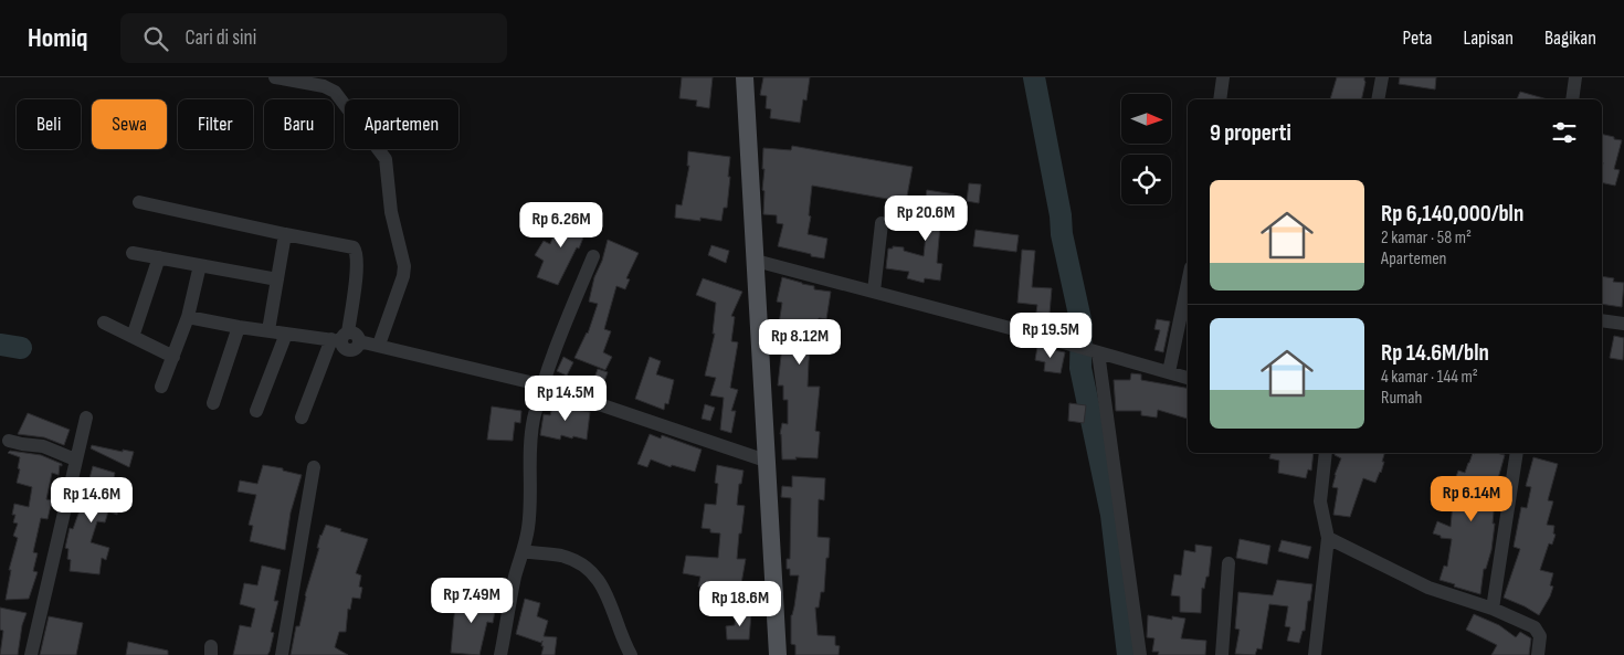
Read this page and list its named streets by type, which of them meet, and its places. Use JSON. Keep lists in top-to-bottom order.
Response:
{
  "north": "right",
  "page": {
    "header": "Homiq",
    "search": "Cari di sini",
    "nav": ["Peta", "Lapisan", "Bagikan"],
    "chip": [
      "Beli",
      "Sewa",
      "Filter",
      "Baru",
      "Apartemen"
    ],
    "heading": "9 properti",
    "list": [
      {
        "name": "Rp 6,140,000/bln",
        "note": "2 kamar · 58 m² · Apartemen"
      },
      {
        "name": "Rp 14.6M/bln",
        "note": "4 kamar · 144 m² · Rumah"
      }
    ],
    "price": [
      "Rp 20.6M",
      "Rp 6.26M",
      "Rp 19.5M",
      "Rp 8.12M",
      "Rp 14.5M",
      "Rp 6.14M",
      "Rp 14.6M",
      "Rp 7.49M",
      "Rp 18.6M"
    ]
  }
}
